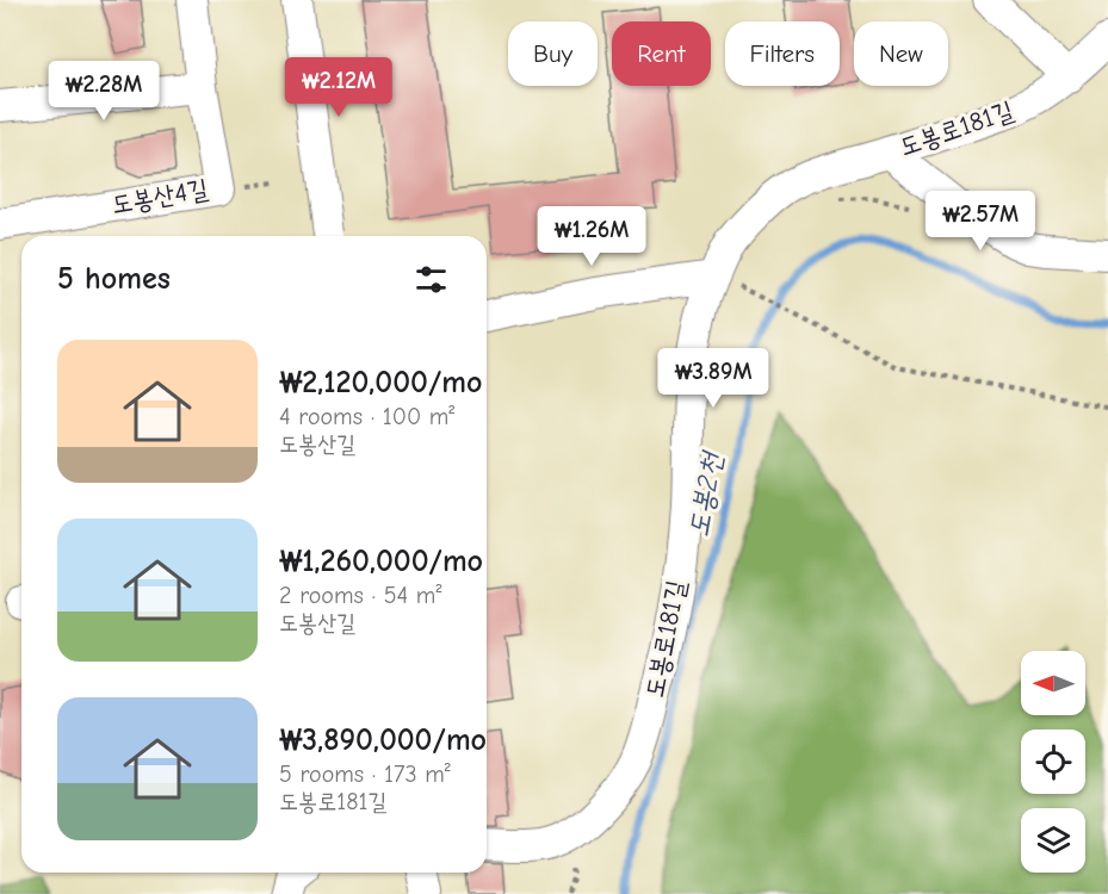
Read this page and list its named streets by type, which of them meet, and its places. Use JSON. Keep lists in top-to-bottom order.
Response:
{
  "streets": {
    "street": ["도봉로181길", "도봉산4길"]
  },
  "water": ["도봉2천"],
  "north": "left",
  "page": {
    "chip": [
      "Buy",
      "Rent",
      "Filters",
      "New"
    ],
    "price": [
      "₩2.12M",
      "₩2.28M",
      "₩2.57M",
      "₩1.26M",
      "₩3.89M"
    ],
    "heading": "5 homes",
    "list": [
      {
        "name": "₩2,120,000/mo",
        "note": "4 rooms · 100 m² · 도봉산길"
      },
      {
        "name": "₩1,260,000/mo",
        "note": "2 rooms · 54 m² · 도봉산길"
      },
      {
        "name": "₩3,890,000/mo",
        "note": "5 rooms · 173 m² · 도봉로181길"
      }
    ]
  }
}
